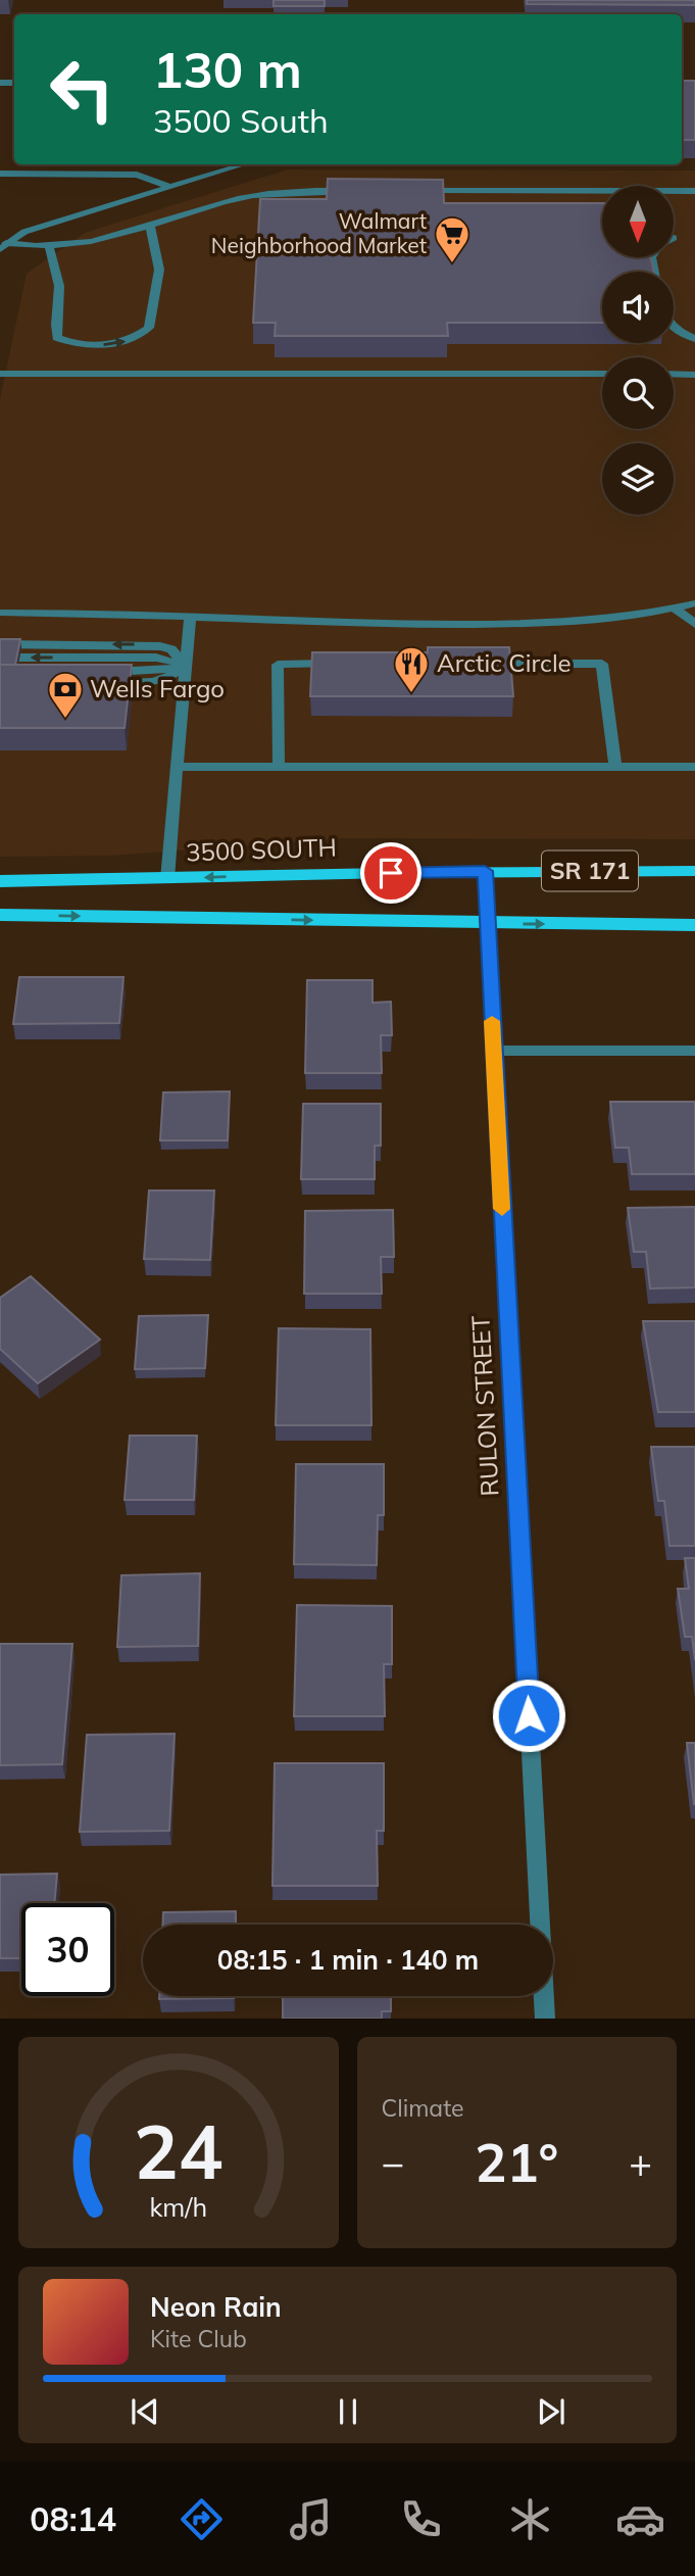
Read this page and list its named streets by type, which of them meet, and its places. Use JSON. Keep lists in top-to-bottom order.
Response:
{
  "streets": {
    "main road": ["3500 SOUTH", "SR 171"],
    "street": ["RULON STREET"]
  },
  "crossings": [
    ["3500 SOUTH", "RULON STREET"],
    ["SR 171", "RULON STREET"]
  ],
  "places": {
    "supermarket": ["Walmart Neighborhood Market"],
    "restaurant": ["Arctic Circle"],
    "bank": ["Wells Fargo"]
  },
  "north": "bottom",
  "page": {
    "turn": ["130 m", "3500 South"],
    "limit": "30",
    "trip": "08:15 · 1 min · 140 m",
    "tile": "Climate",
    "heat": ["−", "21°", "+"],
    "song": ["Neon Rain", "Kite Club"],
    "tabs": "08:14",
    "gauge": ["24", "km/h"]
  }
}
